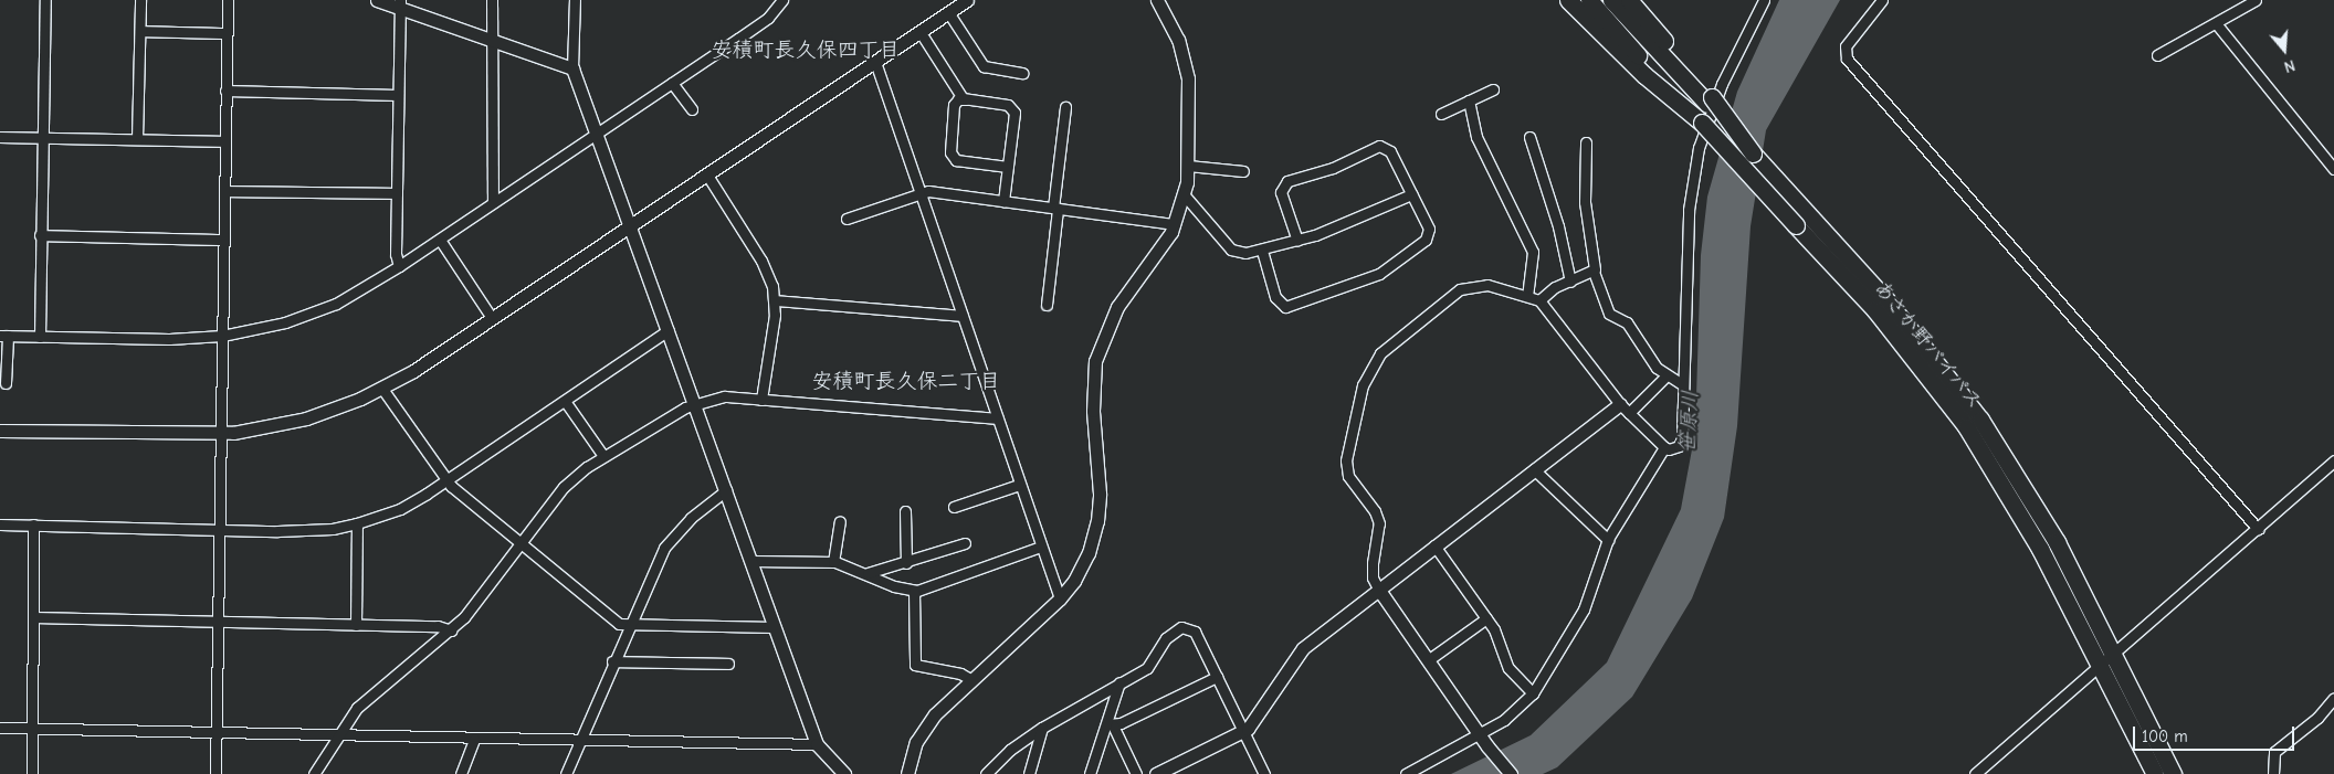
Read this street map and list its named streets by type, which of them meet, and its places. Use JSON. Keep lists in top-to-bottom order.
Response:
{
  "streets": {
    "highway": ["あさか野バイパス"]
  },
  "districts": ["安積町長久保四丁目", "安積町長久保二丁目"],
  "water": ["笹原川"],
  "scale_bar": "100 m",
  "north": "bottom"
}
